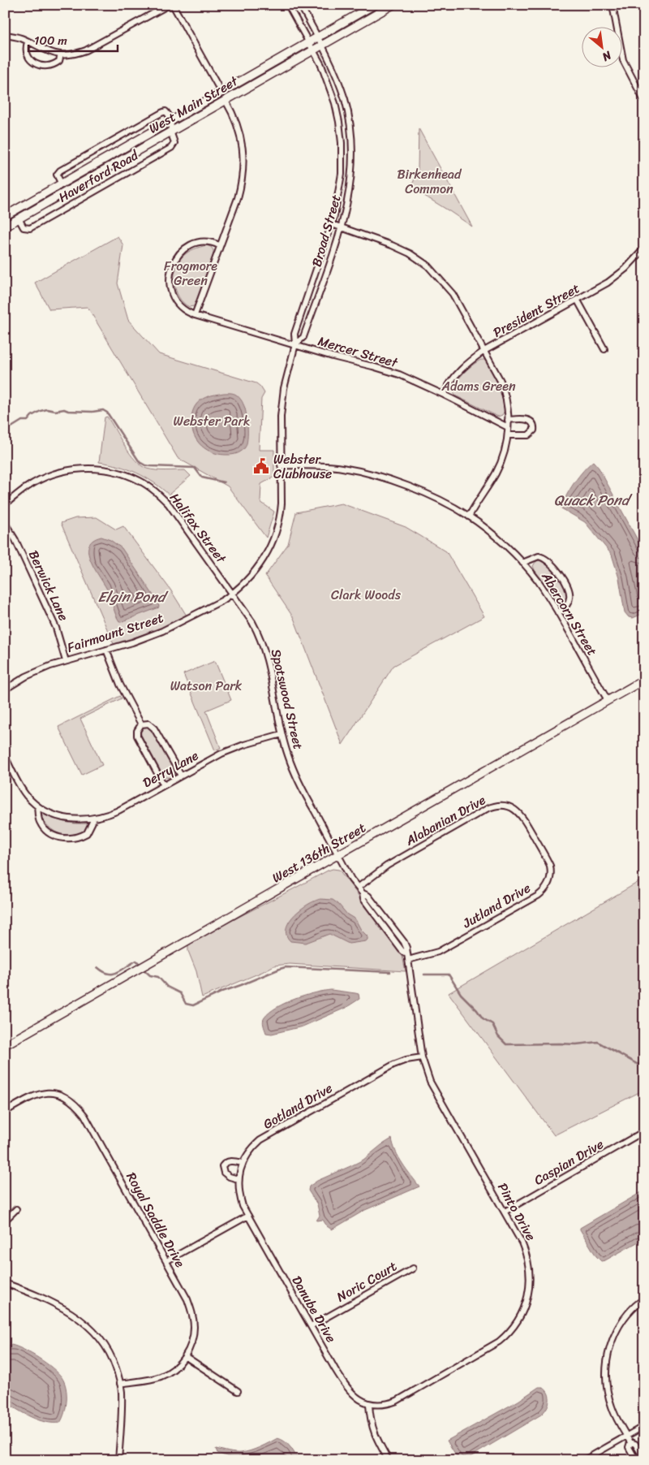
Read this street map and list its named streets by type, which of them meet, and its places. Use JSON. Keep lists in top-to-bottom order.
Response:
{
  "streets": {
    "street": [
      "West Main Street",
      "Haverford Road",
      "Broad Street",
      "President Street",
      "Mercer Street",
      "Halifax Street",
      "Berwick Lane",
      "Abercorn Street",
      "Fairmount Street",
      "Spotswood Street",
      "Derry Lane",
      "Alabanian Drive",
      "West 136th Street",
      "Jutland Drive",
      "Gotland Drive",
      "Caspian Drive",
      "Pinto Drive",
      "Royal Saddle Drive",
      "Noric Court",
      "Danube Drive"
    ]
  },
  "crossings": [
    ["West Main Street", "Haverford Road"],
    ["West Main Street", "Broad Street"],
    ["Broad Street", "Mercer Street"],
    ["Broad Street", "Abercorn Street"],
    ["Broad Street", "Fairmount Street"],
    ["President Street", "Mercer Street"],
    ["Halifax Street", "Fairmount Street"],
    ["Halifax Street", "Spotswood Street"],
    ["Berwick Lane", "Fairmount Street"],
    ["Abercorn Street", "Fairmount Street"],
    ["Abercorn Street", "West 136th Street"],
    ["Fairmount Street", "Spotswood Street"],
    ["Spotswood Street", "Derry Lane"],
    ["Spotswood Street", "West 136th Street"],
    ["Spotswood Street", "Pinto Drive"],
    ["Alabanian Drive", "Jutland Drive"],
    ["Alabanian Drive", "Pinto Drive"],
    ["West 136th Street", "Pinto Drive"],
    ["Jutland Drive", "Pinto Drive"],
    ["Gotland Drive", "Pinto Drive"],
    ["Gotland Drive", "Danube Drive"],
    ["Caspian Drive", "Pinto Drive"],
    ["Pinto Drive", "Danube Drive"],
    ["Noric Court", "Danube Drive"]
  ],
  "water": ["Quack Pond", "Elgin Pond"],
  "parks": [
    "Birkenhead Common",
    "Frogmore Green",
    "Adams Green",
    "Webster Park",
    "Clark Woods",
    "Watson Park"
  ],
  "places": {
    "public building": ["Webster Clubhouse"]
  },
  "scale_bar": "100 m",
  "north": "bottom right"
}
